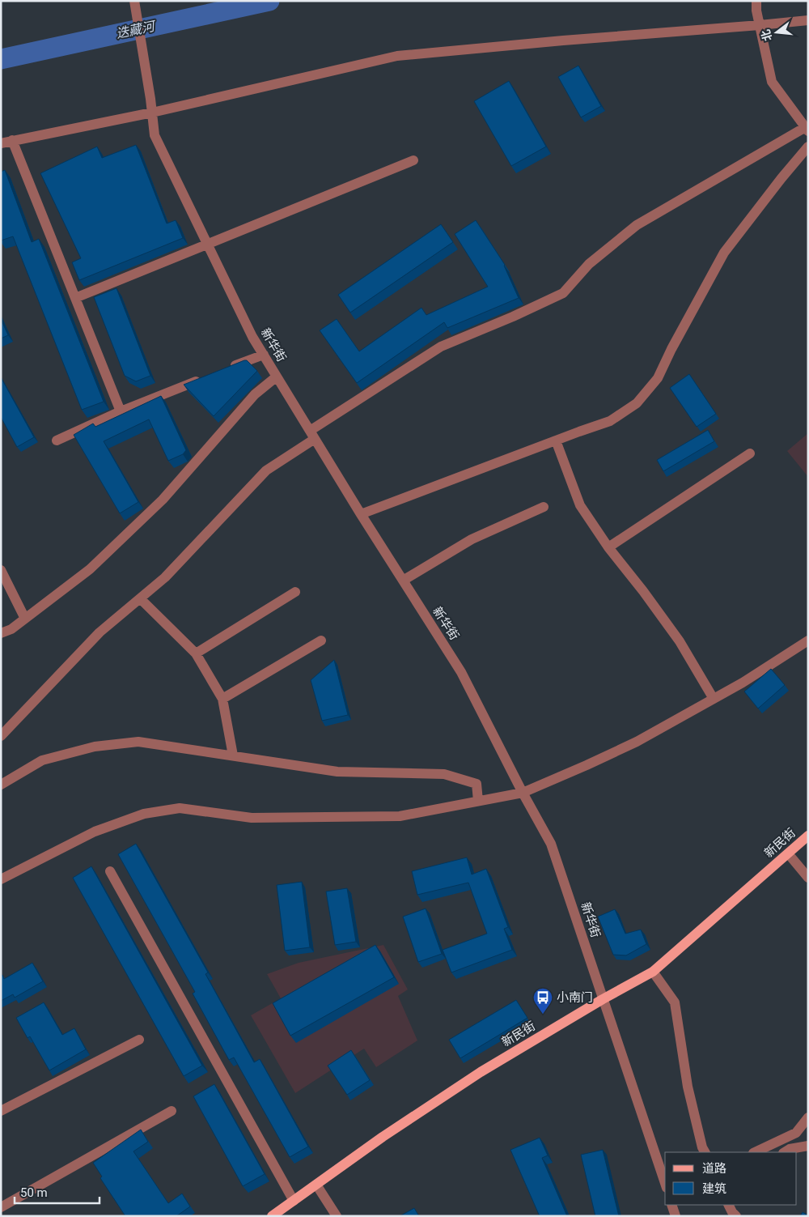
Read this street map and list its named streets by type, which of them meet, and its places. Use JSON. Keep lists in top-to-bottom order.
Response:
{
  "streets": {
    "main road": ["新民街"],
    "street": ["新华街"]
  },
  "crossings": [
    ["新华街", "新民街"]
  ],
  "water": ["迭藏河"],
  "places": {
    "bus stop": ["小南门"]
  },
  "legend": ["道路", "建筑"],
  "scale_bar": "50 m",
  "north": "left"
}
